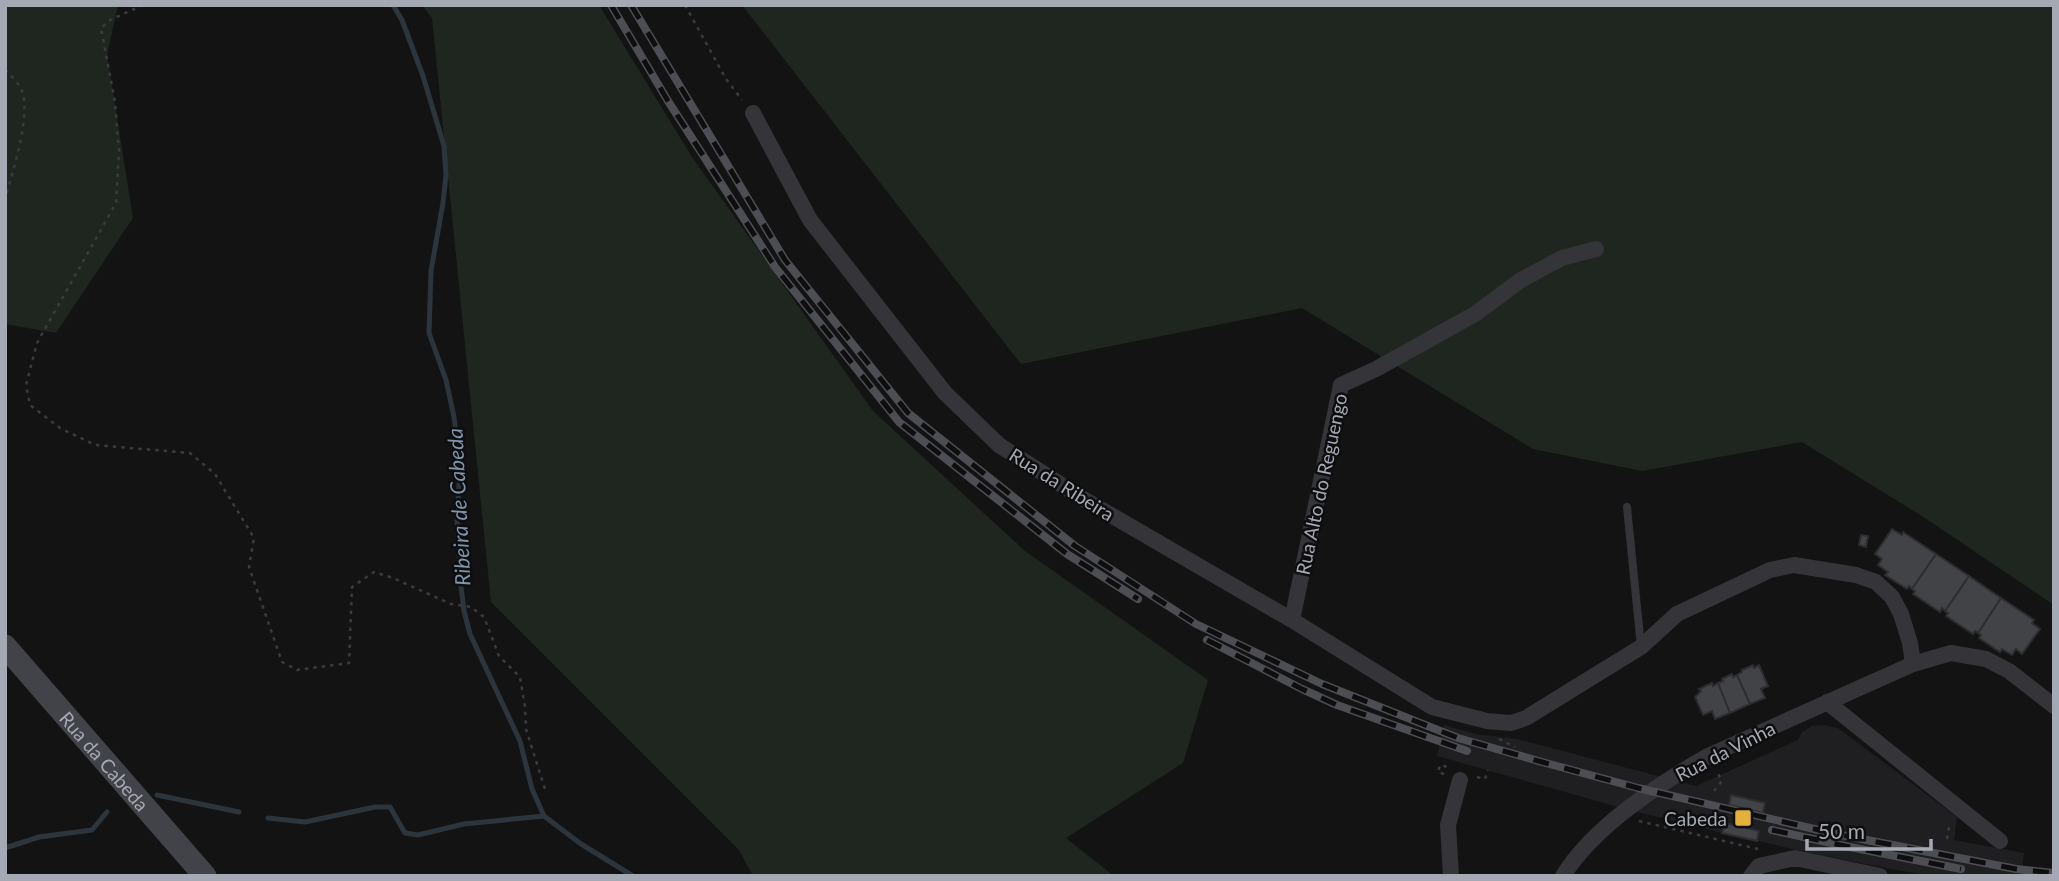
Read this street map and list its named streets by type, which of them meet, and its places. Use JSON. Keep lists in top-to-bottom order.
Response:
{
  "streets": {
    "main road": ["Rua da Cabeda"],
    "street": ["Rua da Ribeira", "Rua Alto do Reguengo", "Rua da Vinha"]
  },
  "crossings": [
    ["Rua da Ribeira", "Rua Alto do Reguengo"],
    ["Rua da Ribeira", "Rua da Vinha"]
  ],
  "water": ["Ribeira de Cabeda"],
  "places": {
    "transit": ["Cabeda"]
  },
  "scale_bar": "50 m"
}
